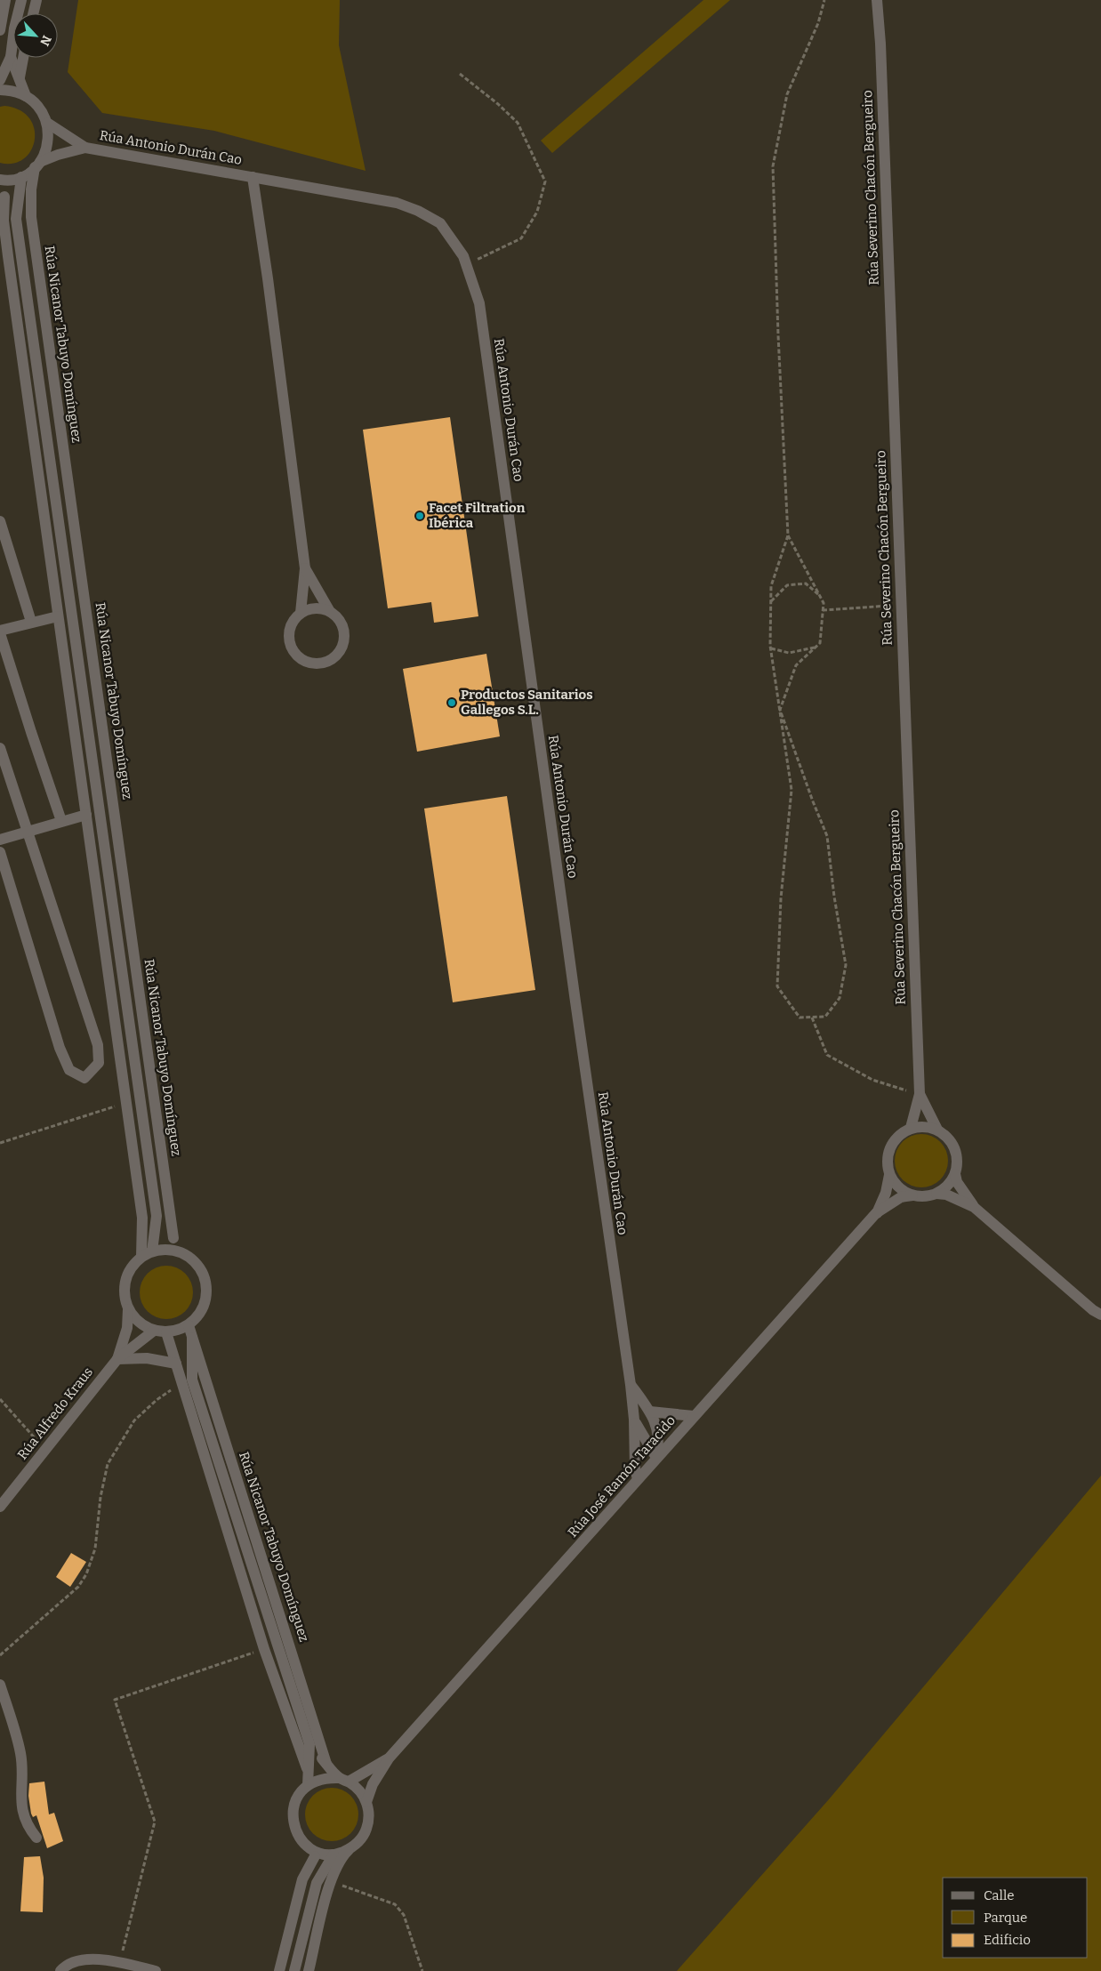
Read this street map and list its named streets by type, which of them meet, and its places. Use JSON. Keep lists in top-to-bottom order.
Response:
{
  "streets": {
    "street": [
      "Rúa Antonio Durán Cao",
      "Rúa Severino Chacón Bergueiro",
      "Rúa Nicanor Tabuyo Domínguez",
      "Rúa Alfredo Kraus",
      "Rúa José Ramón Taracido"
    ]
  },
  "crossings": [
    ["Rúa Antonio Durán Cao", "Rúa Nicanor Tabuyo Domínguez"],
    ["Rúa Antonio Durán Cao", "Rúa José Ramón Taracido"],
    ["Rúa Severino Chacón Bergueiro", "Rúa José Ramón Taracido"],
    ["Rúa Nicanor Tabuyo Domínguez", "Rúa Alfredo Kraus"],
    ["Rúa Nicanor Tabuyo Domínguez", "Rúa José Ramón Taracido"]
  ],
  "places": ["Facet Filtration Ibérica", "Productos Sanitarios Gallegos S.L."],
  "legend": ["Calle", "Parque", "Edificio"],
  "north": "bottom right"
}
